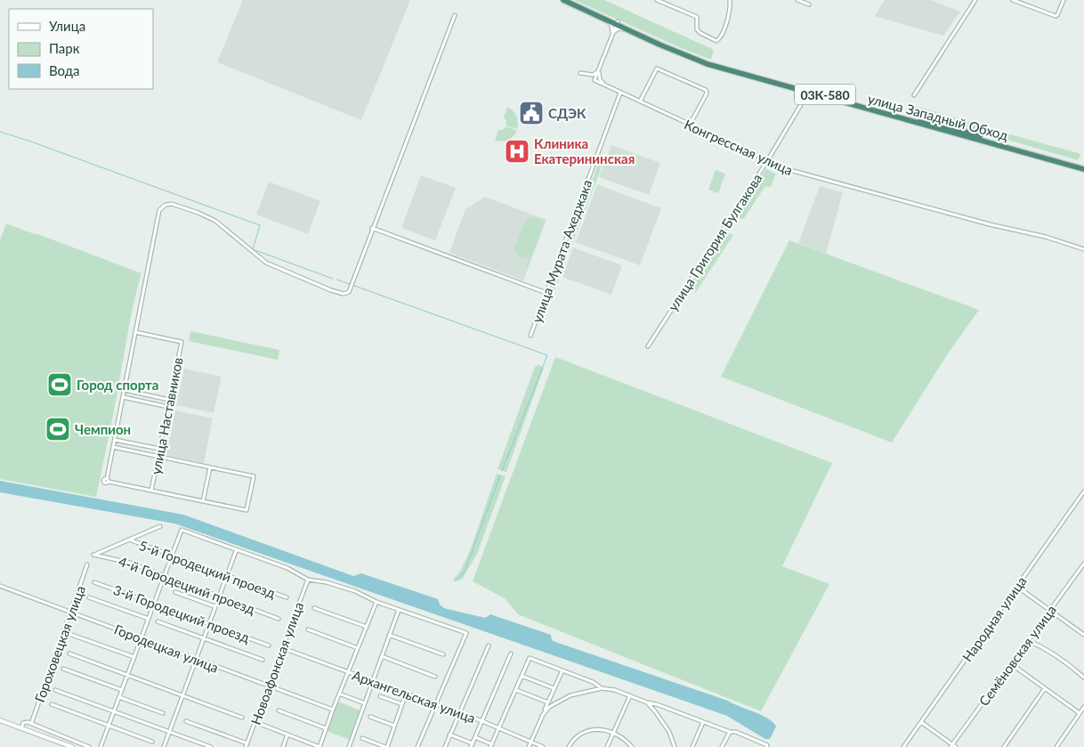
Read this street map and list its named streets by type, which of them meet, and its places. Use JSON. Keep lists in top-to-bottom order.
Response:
{
  "streets": {
    "highway": ["03К-580", "улица Западный Обход"],
    "street": [
      "Конгрессная улица",
      "улица Григория Булгакова",
      "улица Мурата Ахеджака",
      "улица Наставников",
      "5-й Городецкий проезд",
      "4-й Городецкий проезд",
      "3-й Городецкий проезд",
      "Народная улица",
      "Гороховецкая улица",
      "Городецкая улица",
      "Семёновская улица",
      "Новоафонская улица",
      "Архангельская улица"
    ]
  },
  "crossings": [
    ["улица Западный Обход", "улица Григория Булгакова"],
    ["Конгрессная улица", "улица Григория Булгакова"],
    ["Конгрессная улица", "улица Мурата Ахеджака"],
    ["5-й Городецкий проезд", "4-й Городецкий проезд"],
    ["Гороховецкая улица", "Городецкая улица"],
    ["Городецкая улица", "Новоафонская улица"],
    ["Новоафонская улица", "Архангельская улица"]
  ],
  "places": {
    "public building": ["СДЭК"],
    "hospital": ["Клиника Екатерининская"],
    "sports": ["Город спорта", "Чемпион"]
  },
  "legend": ["Улица", "Парк", "Вода"]
}
